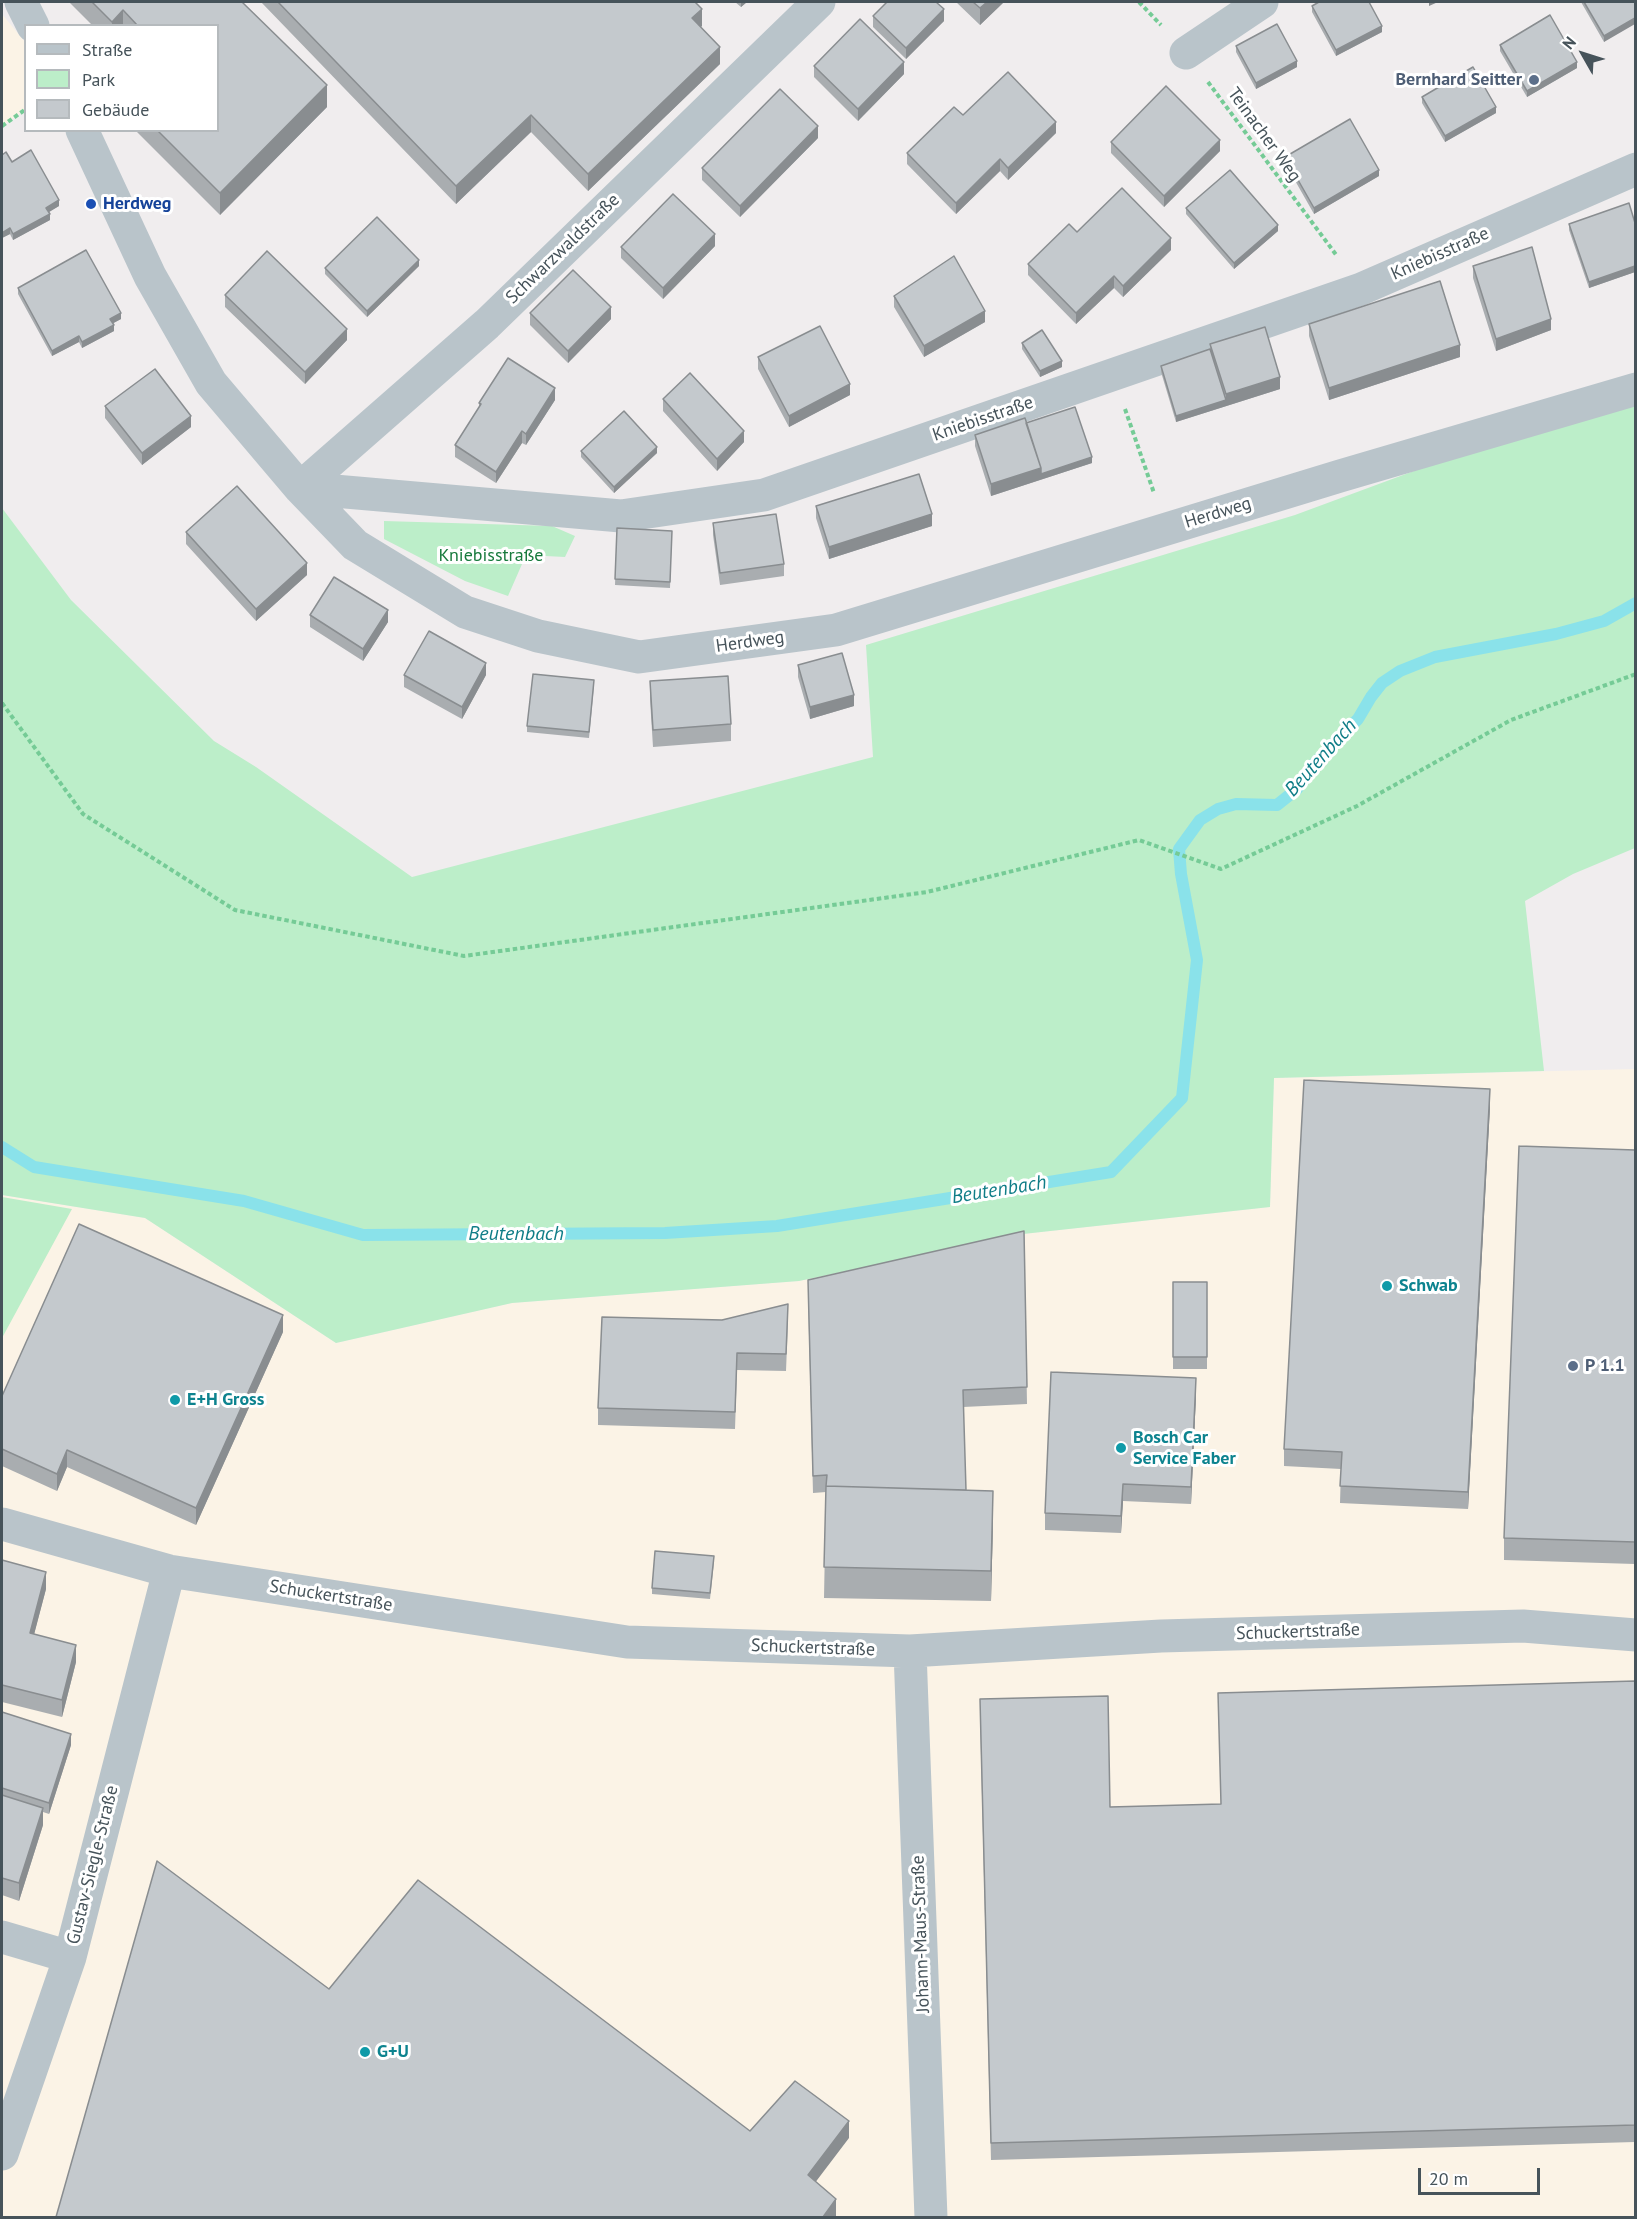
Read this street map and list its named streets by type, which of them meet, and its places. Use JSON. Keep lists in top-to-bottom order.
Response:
{
  "streets": {
    "street": [
      "Schwarzwaldstraße",
      "Kniebisstraße",
      "Herdweg",
      "Schuckertstraße",
      "Gustav-Siegle-Straße",
      "Johann-Maus-Straße"
    ],
    "path": ["Teinacher Weg"]
  },
  "crossings": [
    ["Teinacher Weg", "Kniebisstraße"],
    ["Schwarzwaldstraße", "Kniebisstraße"],
    ["Schwarzwaldstraße", "Herdweg"],
    ["Kniebisstraße", "Herdweg"],
    ["Schuckertstraße", "Gustav-Siegle-Straße"],
    ["Schuckertstraße", "Johann-Maus-Straße"]
  ],
  "water": ["Beutenbach"],
  "parks": ["Kniebisstraße"],
  "places": [
    "Bernhard Seitter",
    "Herdweg",
    "Schwab",
    "P 1.1",
    "E+H Gross",
    "Bosch Car Service Faber",
    "G+U"
  ],
  "legend": ["Straße", "Park", "Gebäude"],
  "scale_bar": "20 m",
  "north": "top left"
}
